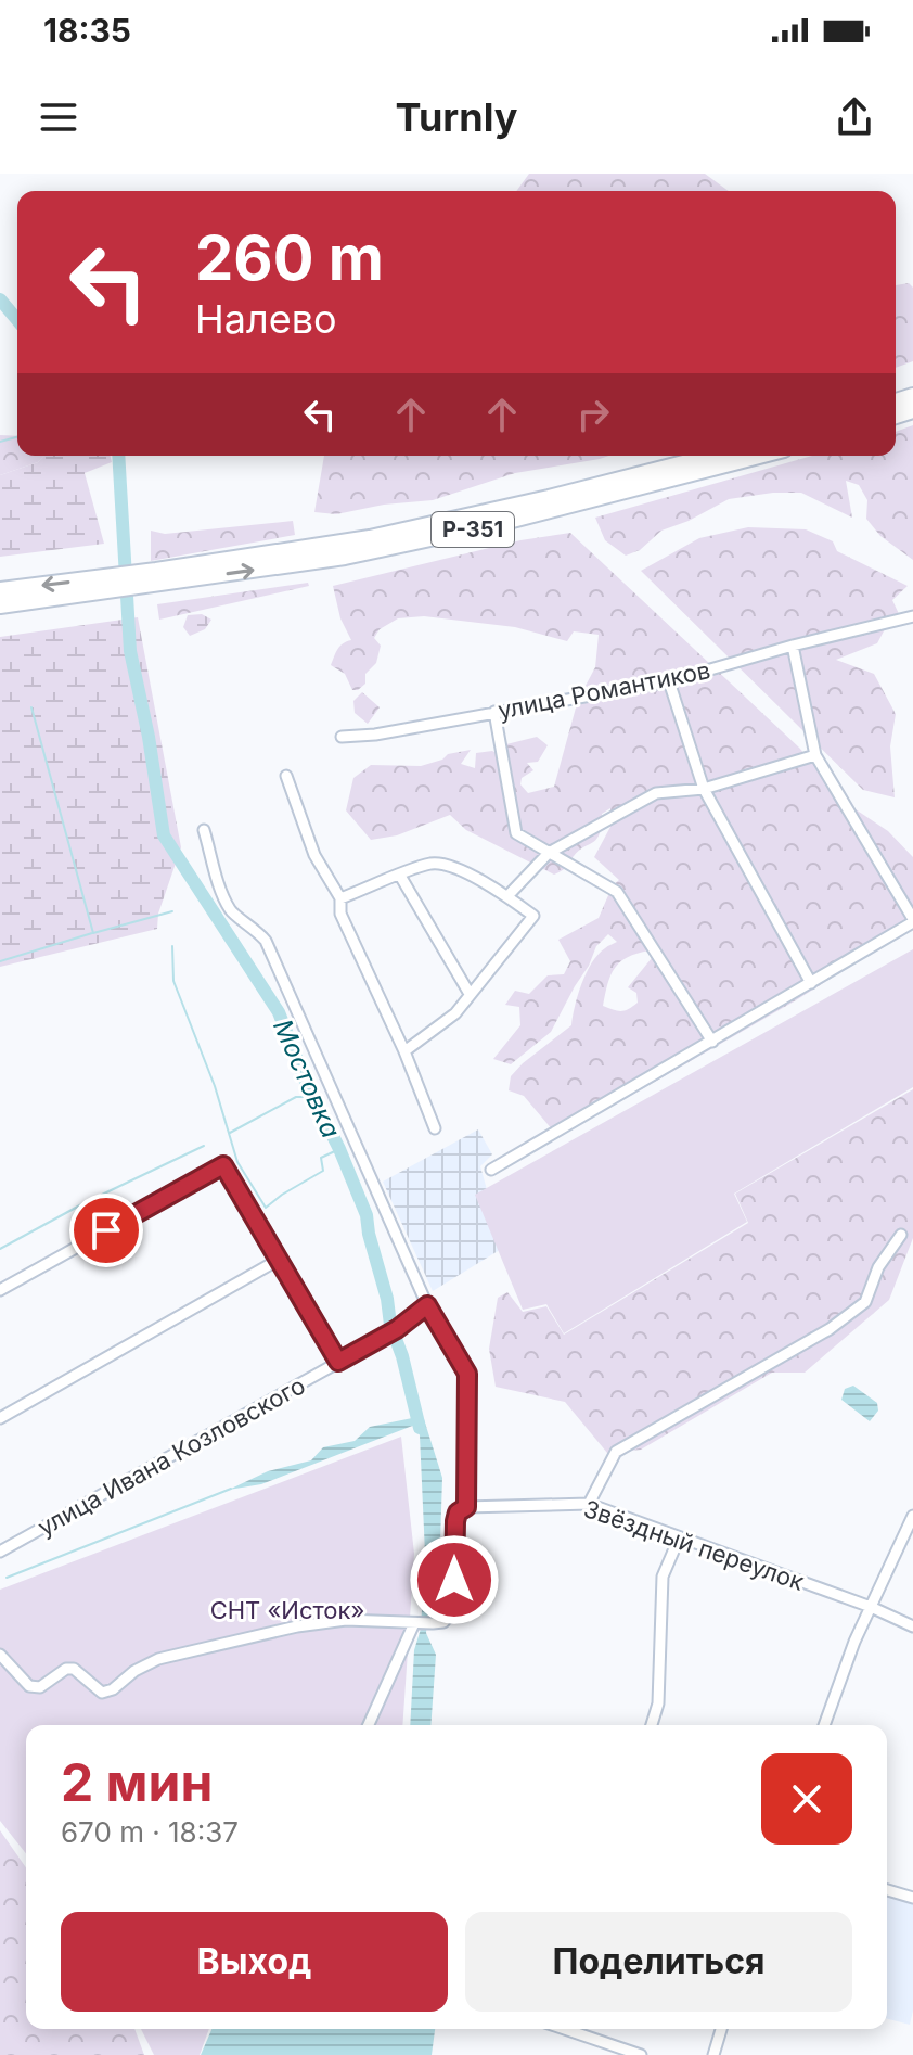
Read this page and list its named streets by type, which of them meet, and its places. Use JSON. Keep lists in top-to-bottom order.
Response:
{
  "streets": {
    "highway": ["Р-351"],
    "street": ["улица Романтиков", "улица Ивана Козловского", "Звёздный переулок"]
  },
  "water": ["Мостовка"],
  "parks": ["СНТ «Исток»"],
  "page": {
    "status": "18:35",
    "header": "Turnly",
    "turn": ["260 m", "Налево"],
    "heading": ["2 мин", "670 m · 18:37"],
    "buttons": ["Выход", "Поделиться"]
  }
}
